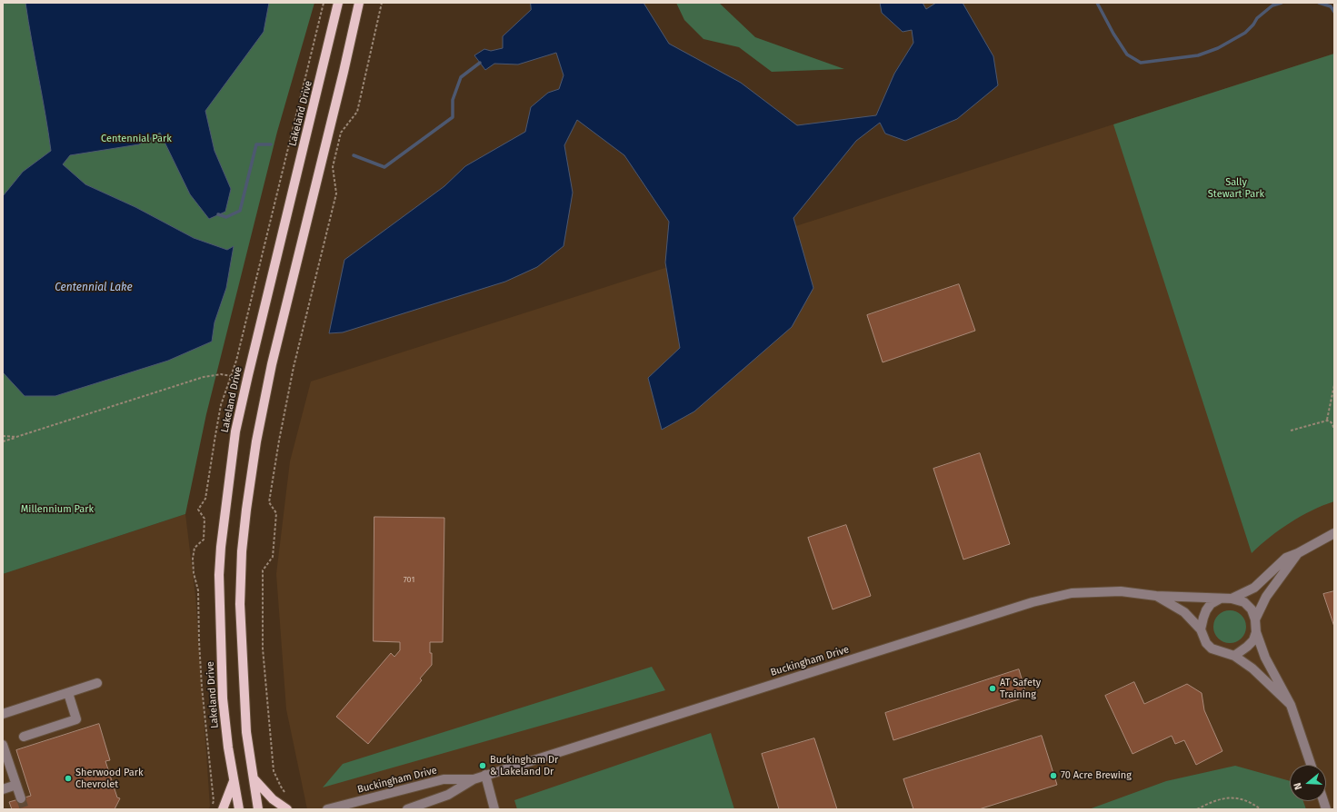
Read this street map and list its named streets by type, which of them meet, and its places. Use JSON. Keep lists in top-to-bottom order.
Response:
{
  "streets": {
    "main road": ["Lakeland Drive"],
    "street": ["Buckingham Drive"]
  },
  "water": ["Centennial Lake"],
  "parks": ["Centennial Park", "Sally Stewart Park", "Millennium Park"],
  "places": [
    "AT Safety Training",
    "Buckingham Dr & Lakeland Dr",
    "70 Acre Brewing",
    "Sherwood Park Chevrolet"
  ],
  "house_numbers": ["701"],
  "north": "left"
}
